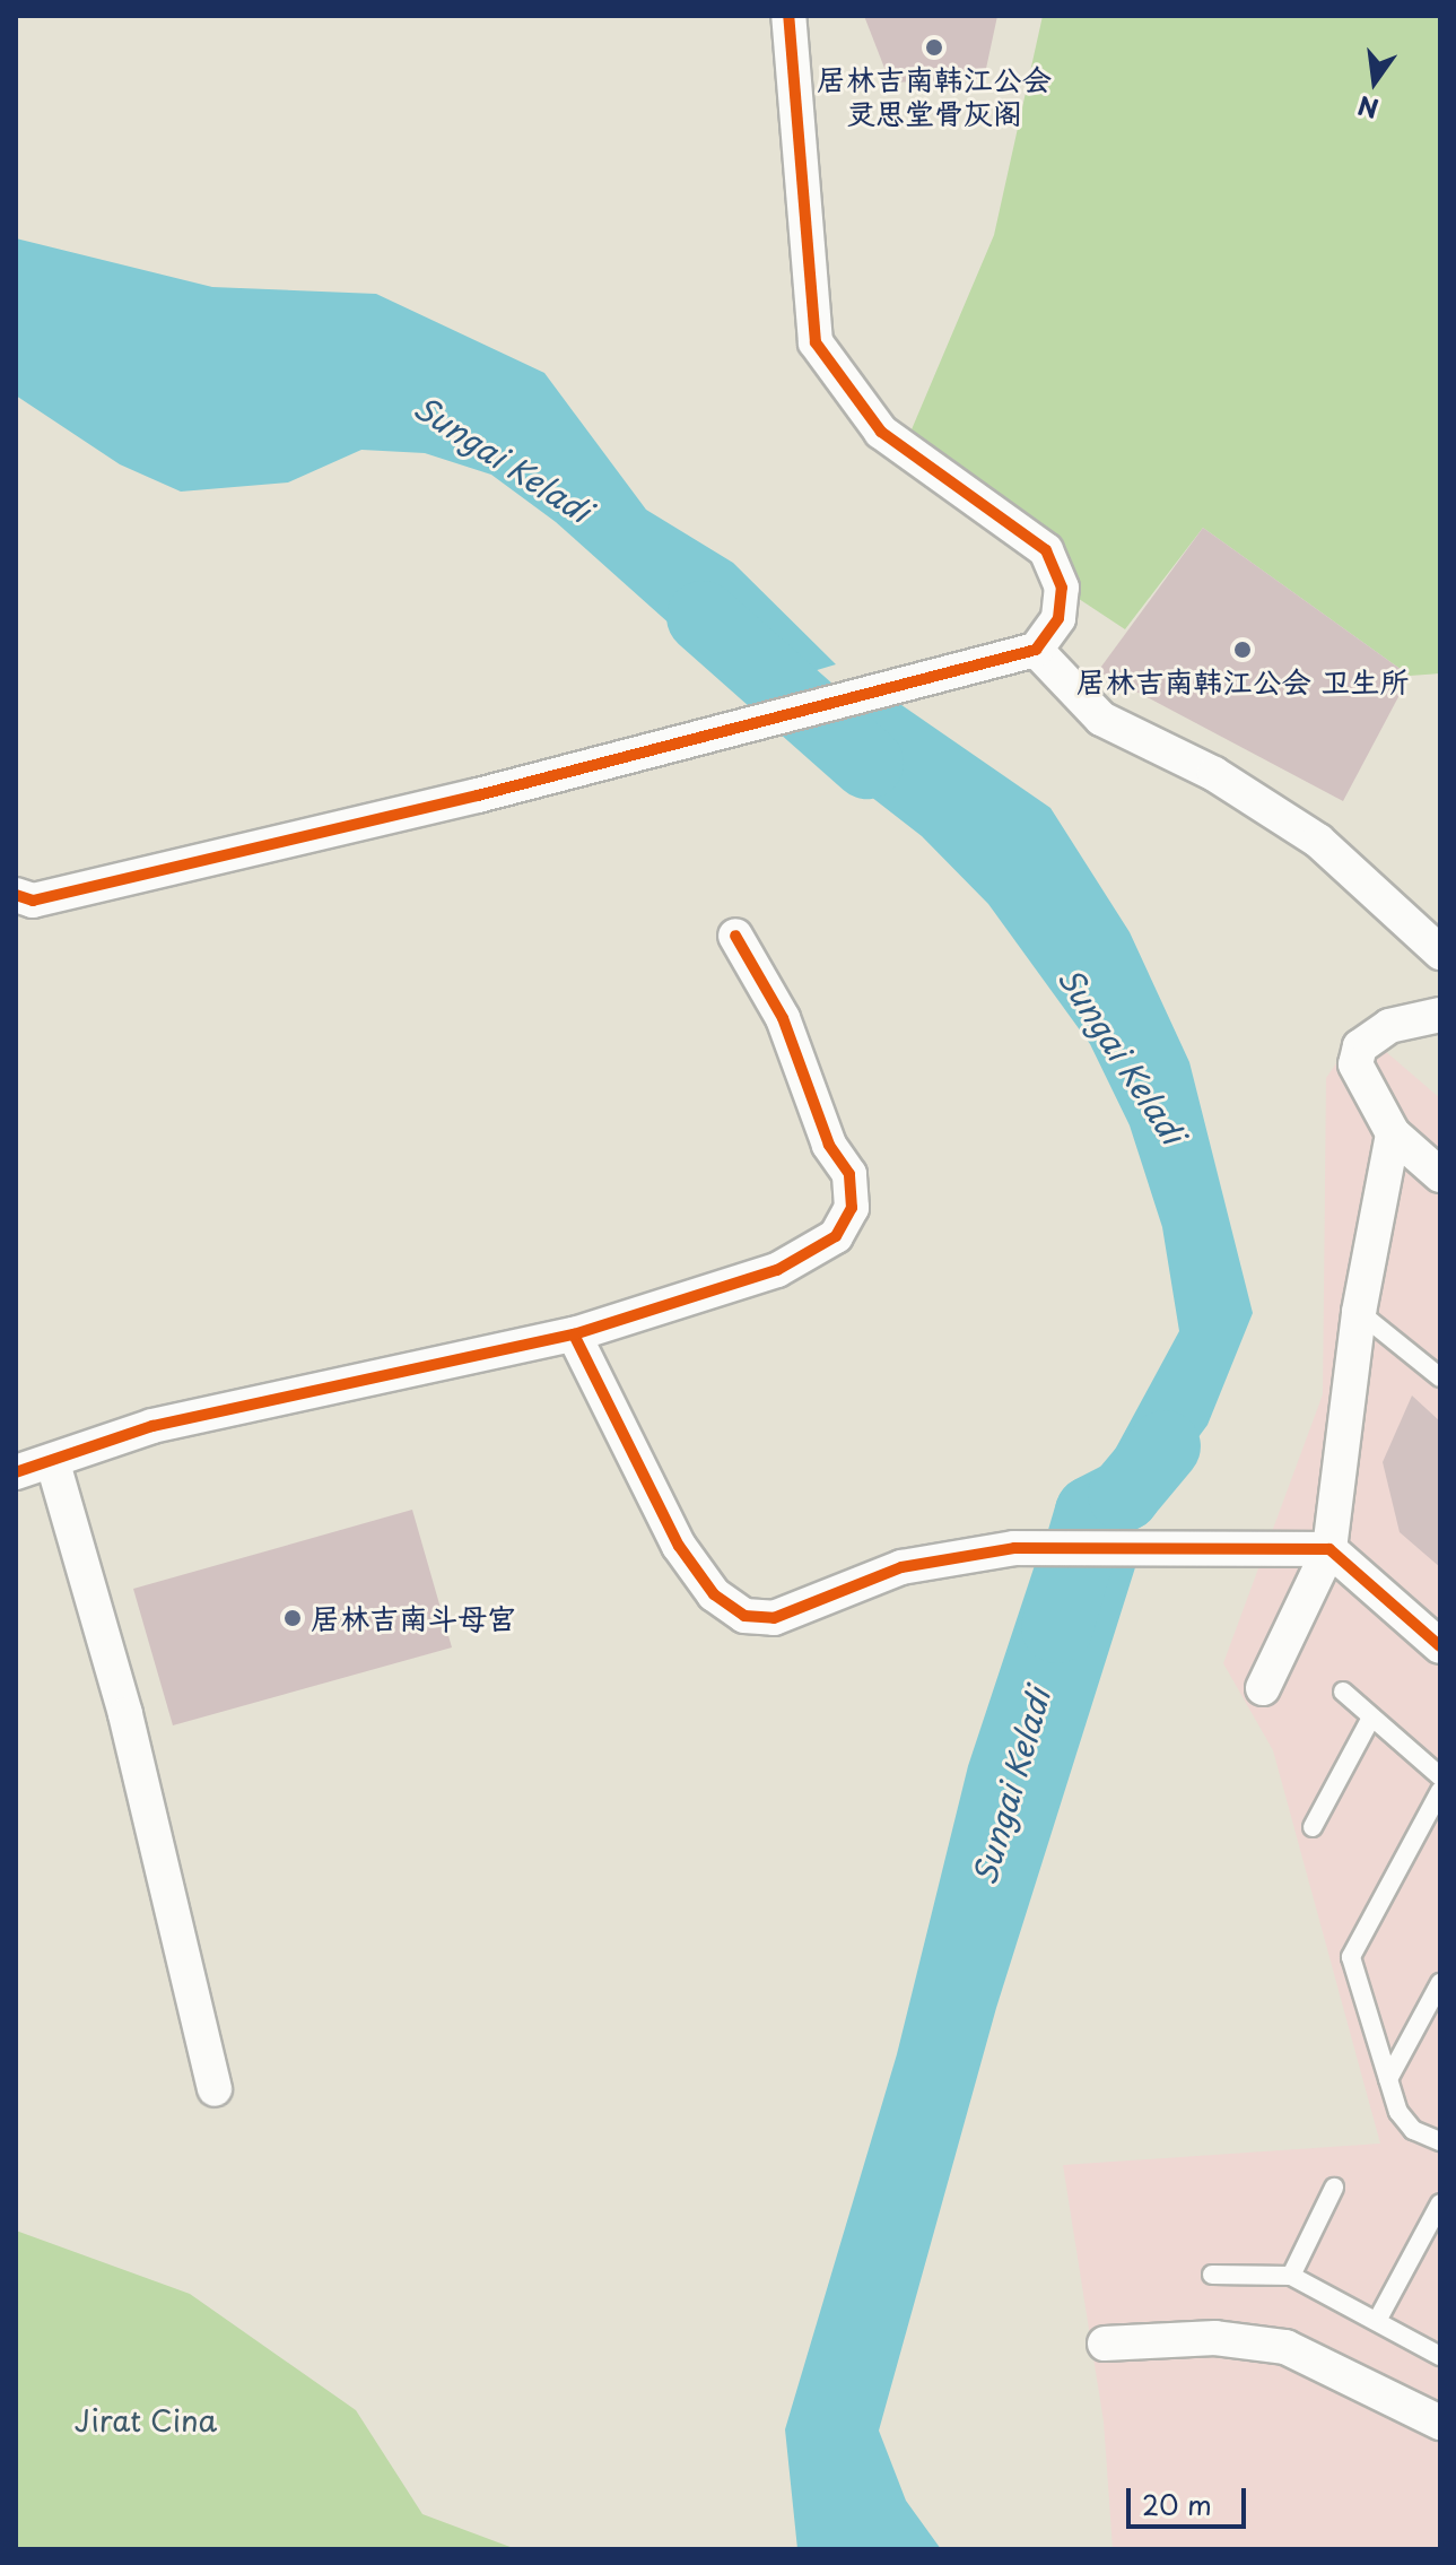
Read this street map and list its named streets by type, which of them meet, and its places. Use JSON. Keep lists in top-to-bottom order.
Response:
{
  "water": ["Sungai Keladi"],
  "parks": ["Jirat Cina"],
  "places": ["居林吉南韩江公会 灵思堂骨灰阁", "居林吉南韩江公会 卫生所", "居林吉南斗母宫"],
  "scale_bar": "20 m",
  "north": "bottom"
}
